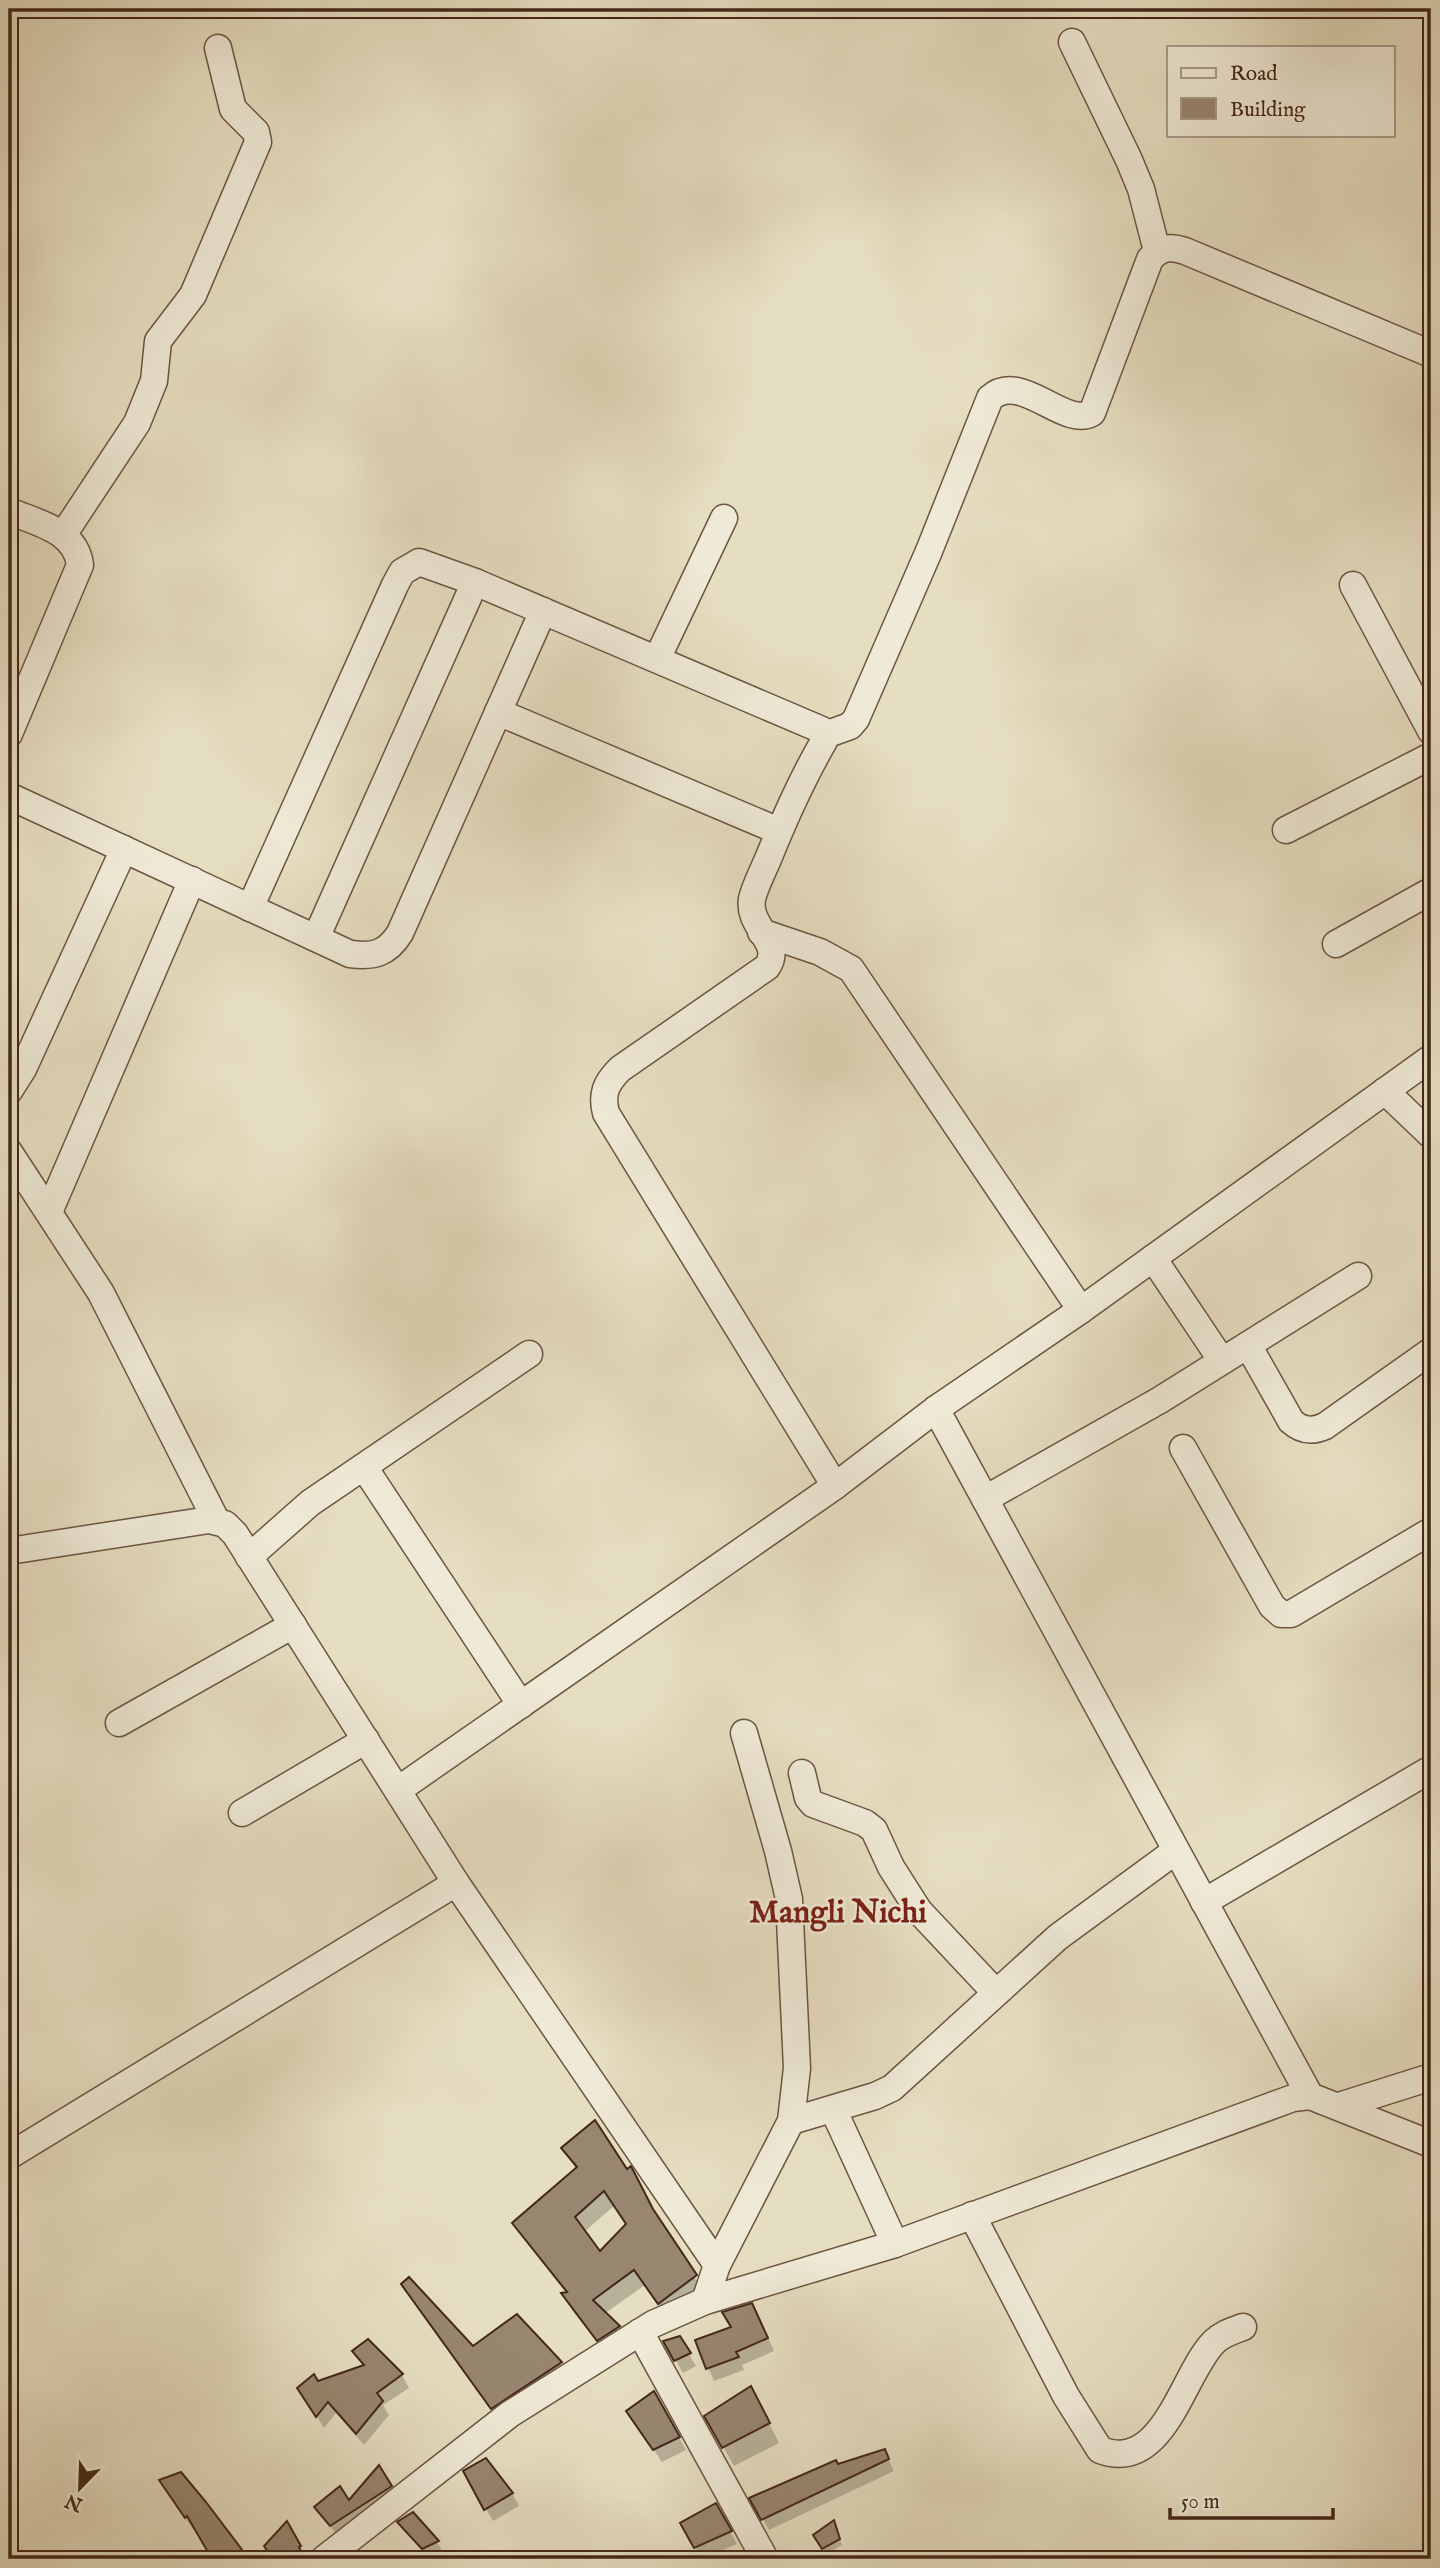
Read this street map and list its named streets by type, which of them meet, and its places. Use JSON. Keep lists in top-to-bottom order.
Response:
{
  "districts": ["Mangli Nichi"],
  "legend": ["Road", "Building"],
  "scale_bar": "50 m",
  "north": "bottom left"
}
